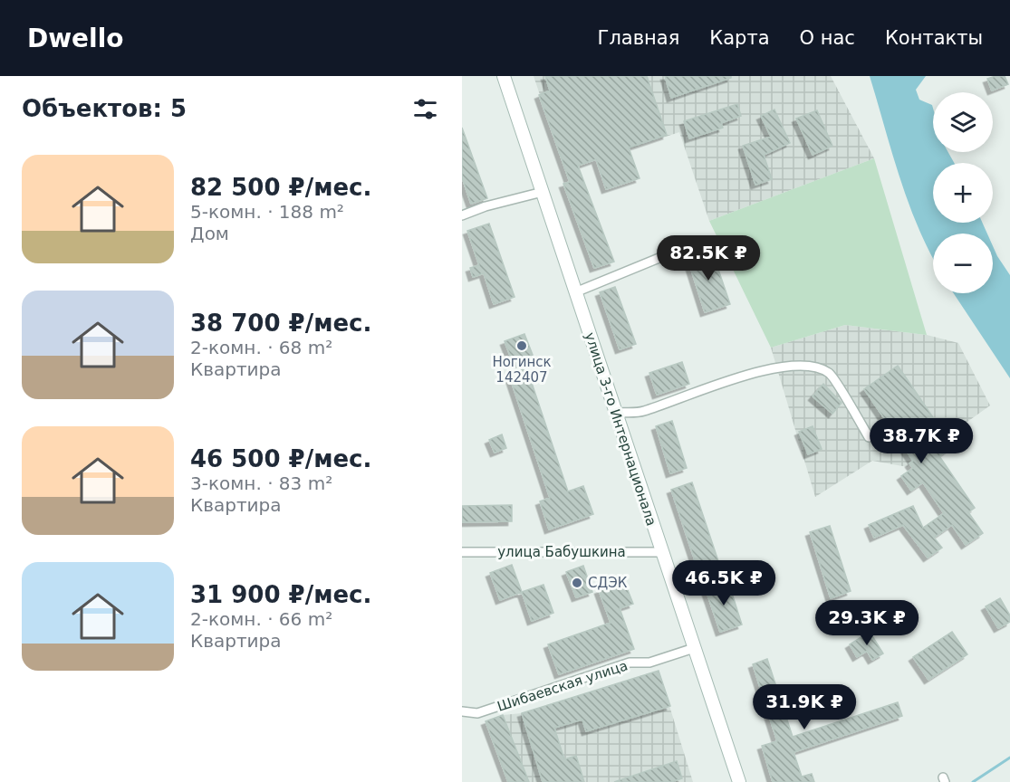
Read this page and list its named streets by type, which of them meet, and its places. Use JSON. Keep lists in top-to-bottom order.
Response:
{
  "streets": {
    "main road": ["улица 3-го Интернационала"],
    "street": ["улица Бабушкина", "Шибаевская улица"]
  },
  "crossings": [
    ["улица 3-го Интернационала", "улица Бабушкина"],
    ["улица 3-го Интернационала", "Шибаевская улица"]
  ],
  "places": ["Ногинск 142407", "СДЭК"],
  "page": {
    "header": "Dwello",
    "nav": [
      "Главная",
      "Карта",
      "О нас",
      "Контакты"
    ],
    "heading": "Объектов: 5",
    "map_buttons": ["+", "−"],
    "list": [
      {
        "name": "82 500 ₽/мес.",
        "note": "5-комн. · 188 m² · Дом"
      },
      {
        "name": "38 700 ₽/мес.",
        "note": "2-комн. · 68 m² · Квартира"
      },
      {
        "name": "46 500 ₽/мес.",
        "note": "3-комн. · 83 m² · Квартира"
      },
      {
        "name": "31 900 ₽/мес.",
        "note": "2-комн. · 66 m² · Квартира"
      }
    ],
    "price": [
      "82.5K ₽",
      "38.7K ₽",
      "46.5K ₽",
      "29.3K ₽",
      "31.9K ₽"
    ]
  }
}
